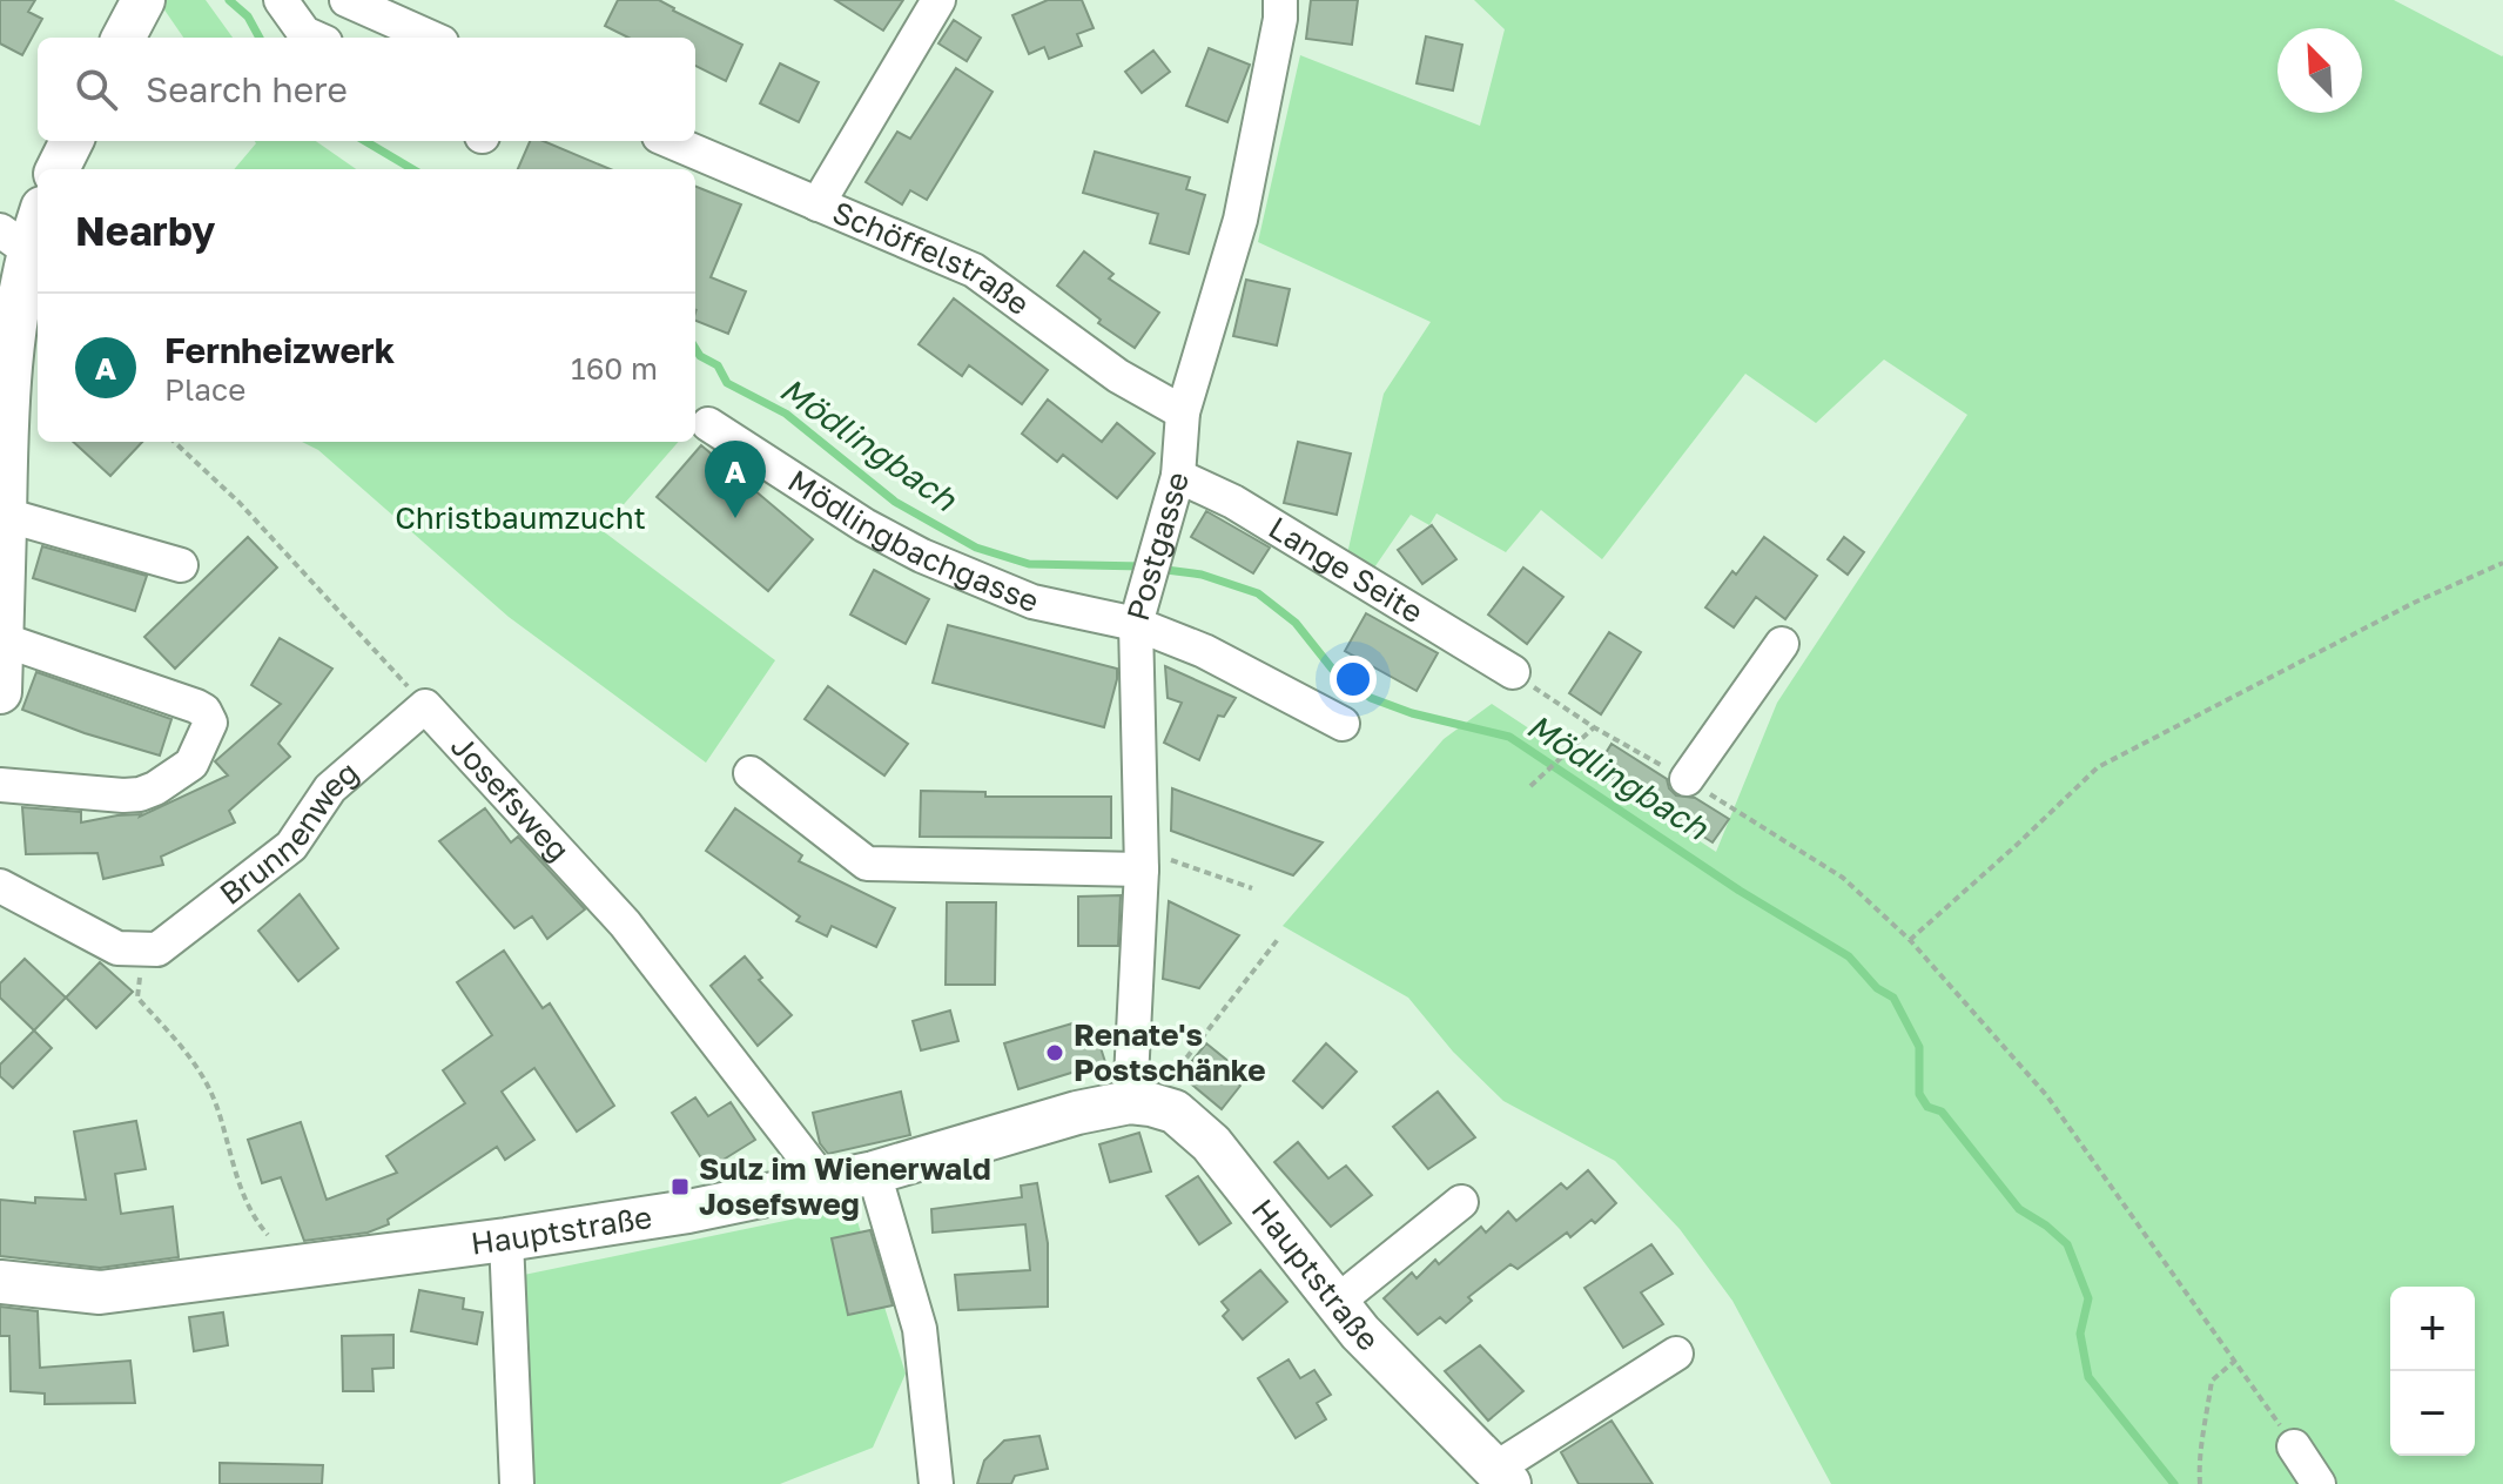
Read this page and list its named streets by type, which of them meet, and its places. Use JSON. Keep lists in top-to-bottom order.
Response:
{
  "streets": {
    "main road": ["Hauptstraße"],
    "street": [
      "Schöffelstraße",
      "Mödlingbachgasse",
      "Postgasse",
      "Lange Seite",
      "Josefsweg",
      "Brunnenweg"
    ]
  },
  "crossings": [
    ["Schöffelstraße", "Postgasse"],
    ["Mödlingbachgasse", "Postgasse"],
    ["Postgasse", "Lange Seite"],
    ["Postgasse", "Hauptstraße"],
    ["Josefsweg", "Brunnenweg"],
    ["Josefsweg", "Hauptstraße"]
  ],
  "water": ["Mödlingbach"],
  "parks": ["Christbaumzucht"],
  "places": {
    "other": ["Renate's Postschänke"],
    "transit": ["Sulz im Wienerwald Josefsweg"]
  },
  "north": "top left",
  "page": {
    "search": "Search here",
    "heading": "Nearby",
    "list": [
      {
        "mark": "A",
        "name": "Fernheizwerk",
        "note": "Place",
        "value": "160 m"
      }
    ],
    "pins": "A",
    "map_buttons": ["+", "−"]
  }
}
